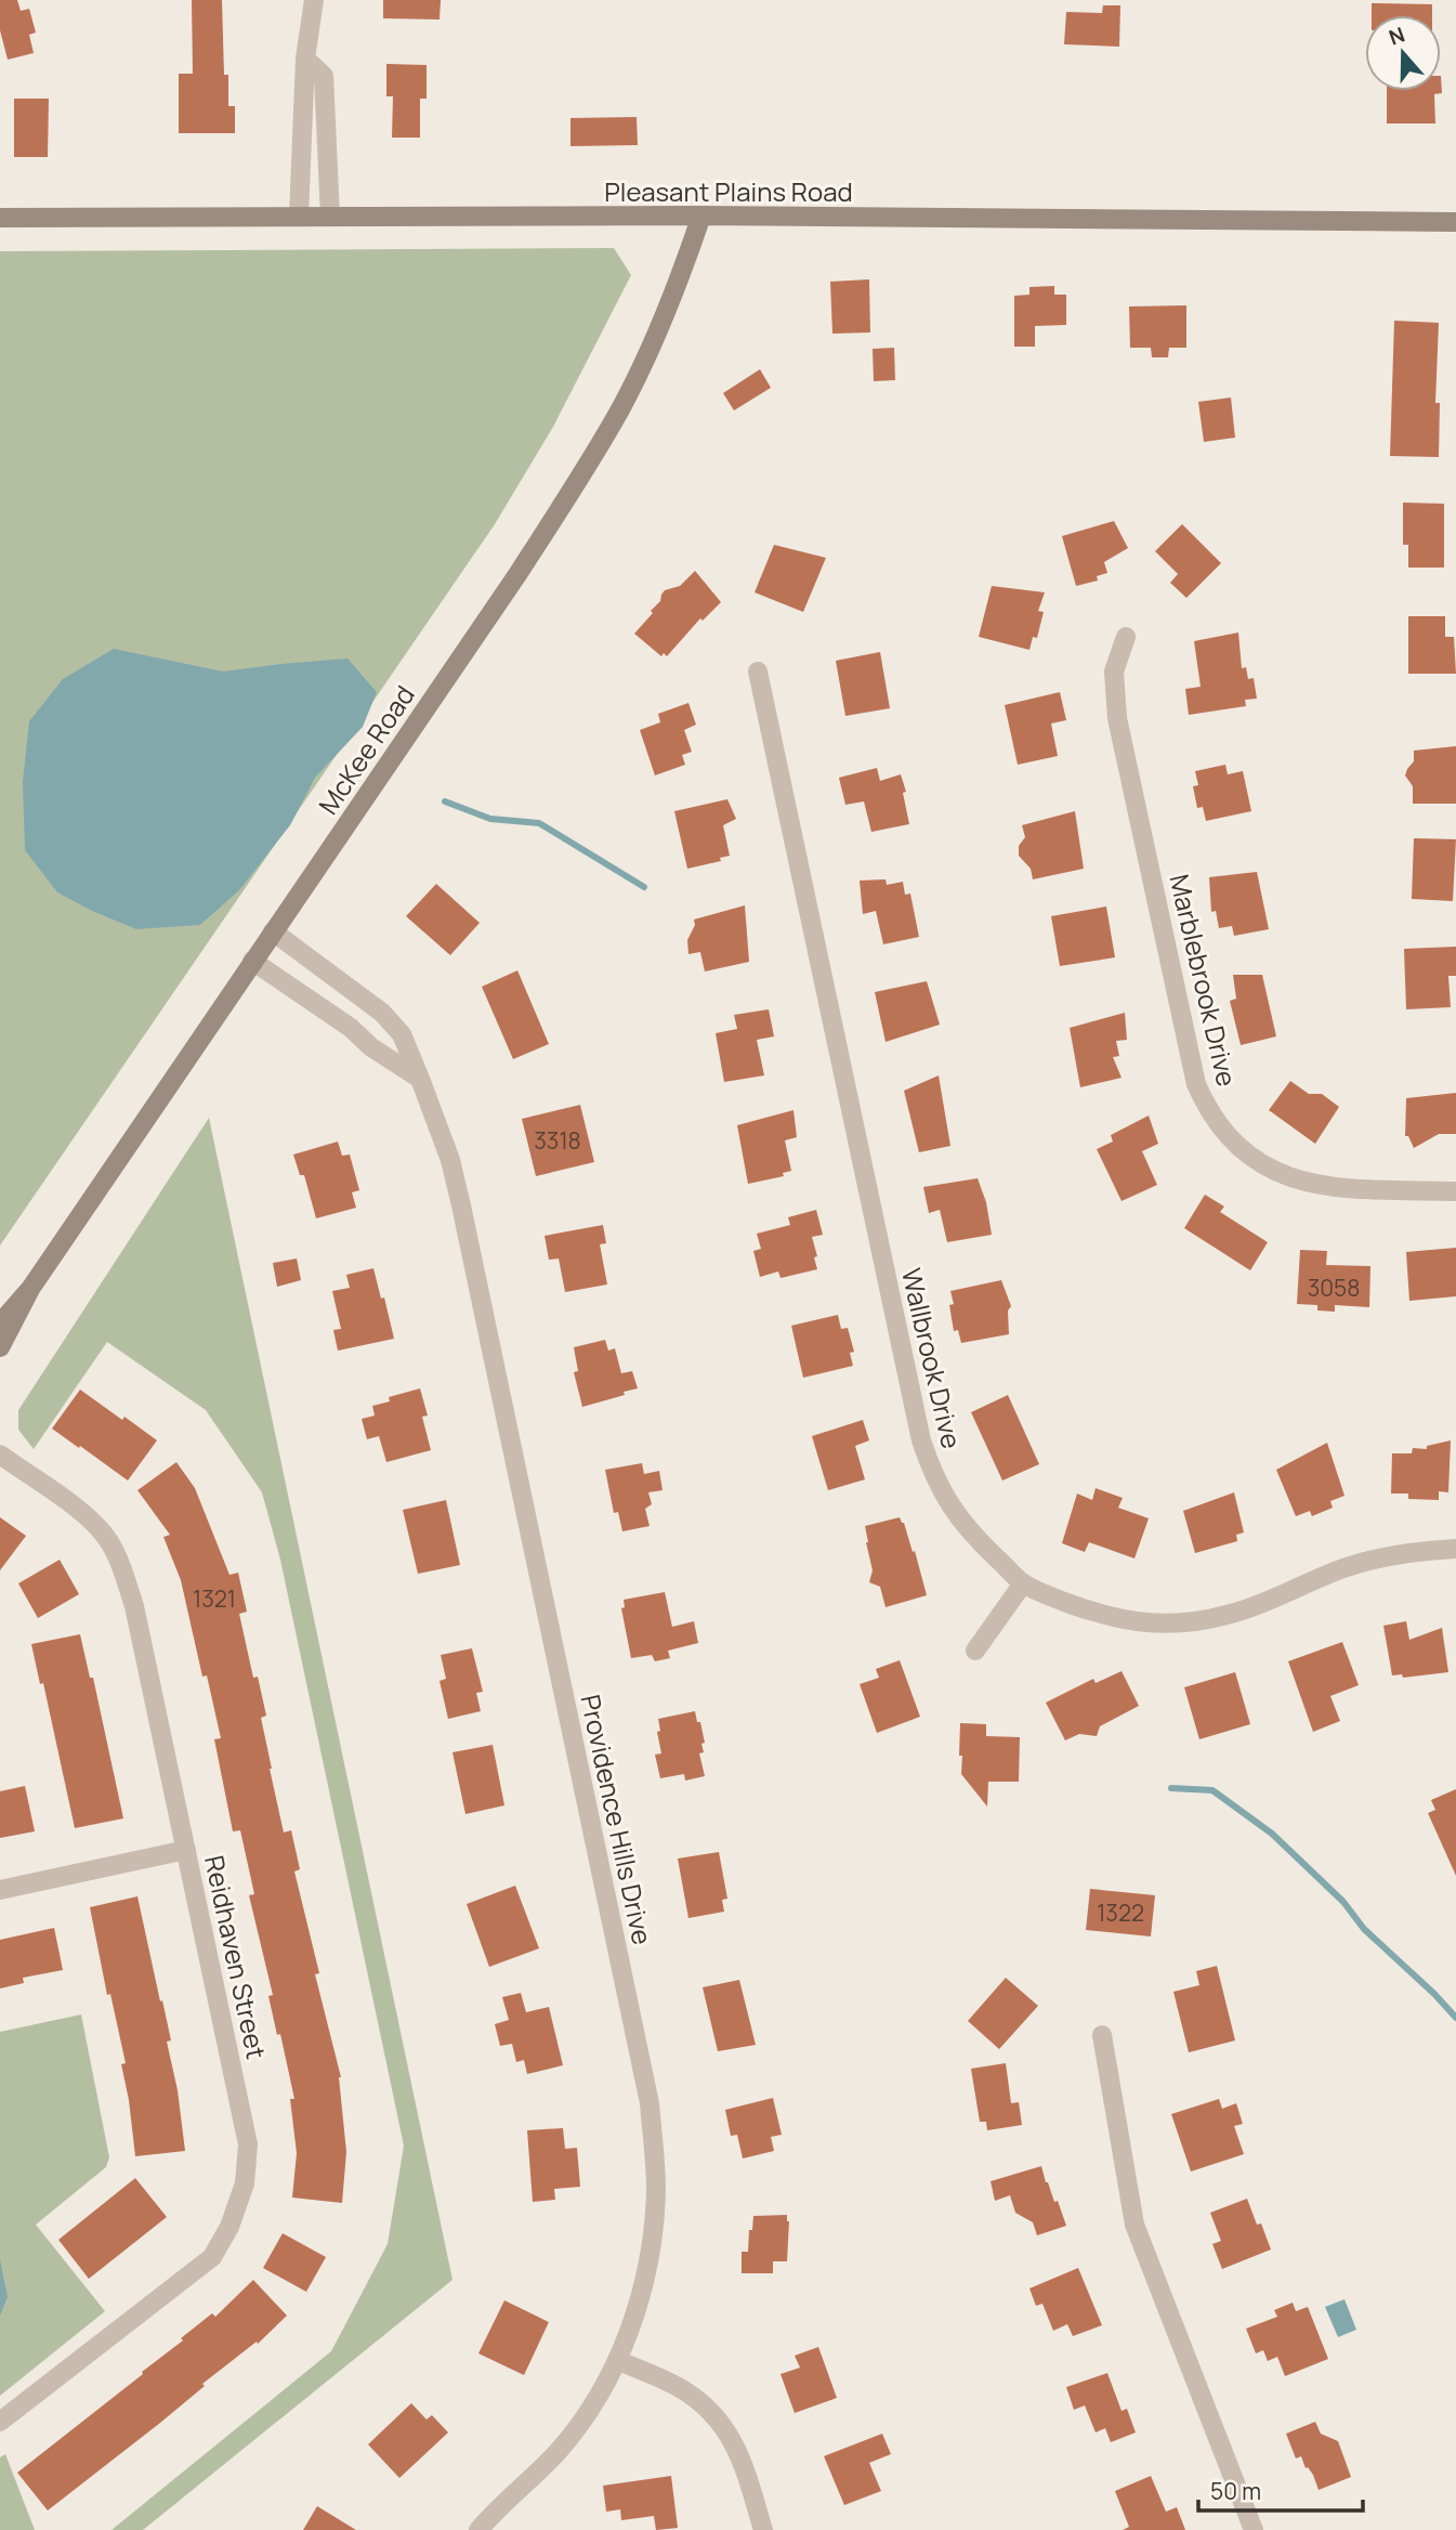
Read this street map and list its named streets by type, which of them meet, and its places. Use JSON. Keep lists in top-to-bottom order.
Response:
{
  "streets": {
    "street": [
      "Pleasant Plains Road",
      "McKee Road",
      "Marblebrook Drive",
      "Wallbrook Drive",
      "Providence Hills Drive",
      "Reidhaven Street"
    ]
  },
  "crossings": [
    ["Pleasant Plains Road", "McKee Road"],
    ["McKee Road", "Providence Hills Drive"]
  ],
  "house_numbers": [
    "3318",
    "3058",
    "1321",
    "1322"
  ],
  "scale_bar": "50 m",
  "north": "top"
}
